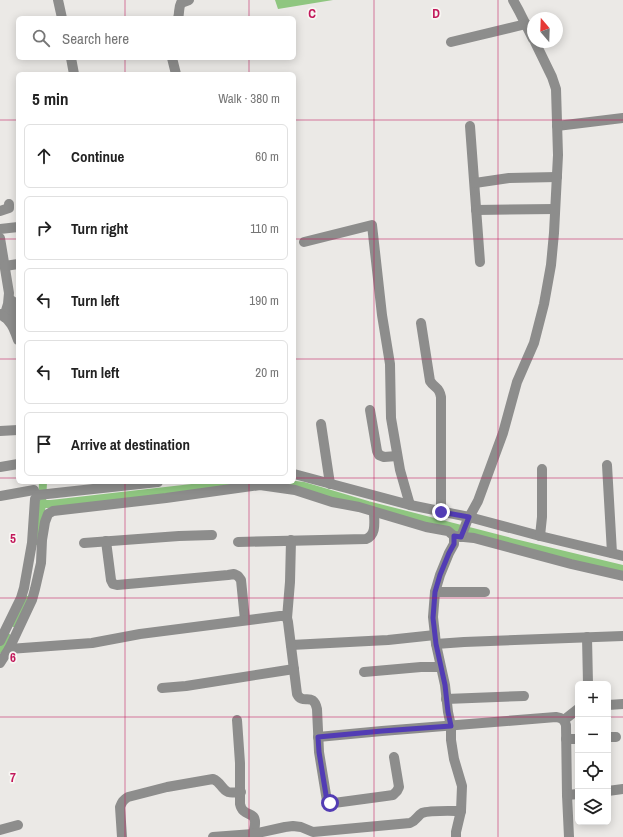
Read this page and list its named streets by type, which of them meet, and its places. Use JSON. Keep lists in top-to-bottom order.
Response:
{
  "north": "top",
  "page": {
    "search": "Search here",
    "heading": ["5 min", "Walk · 380 m"],
    "list": [
      ["Continue", "60 m"],
      ["Turn right", "110 m"],
      ["Turn left", "190 m"],
      ["Turn left", "20 m"],
      "Arrive at destination"
    ],
    "map_buttons": ["+", "−"]
  },
  "grid": {
    "columns": ["C", "D"],
    "rows": ["5", "6", "7"]
  }
}
